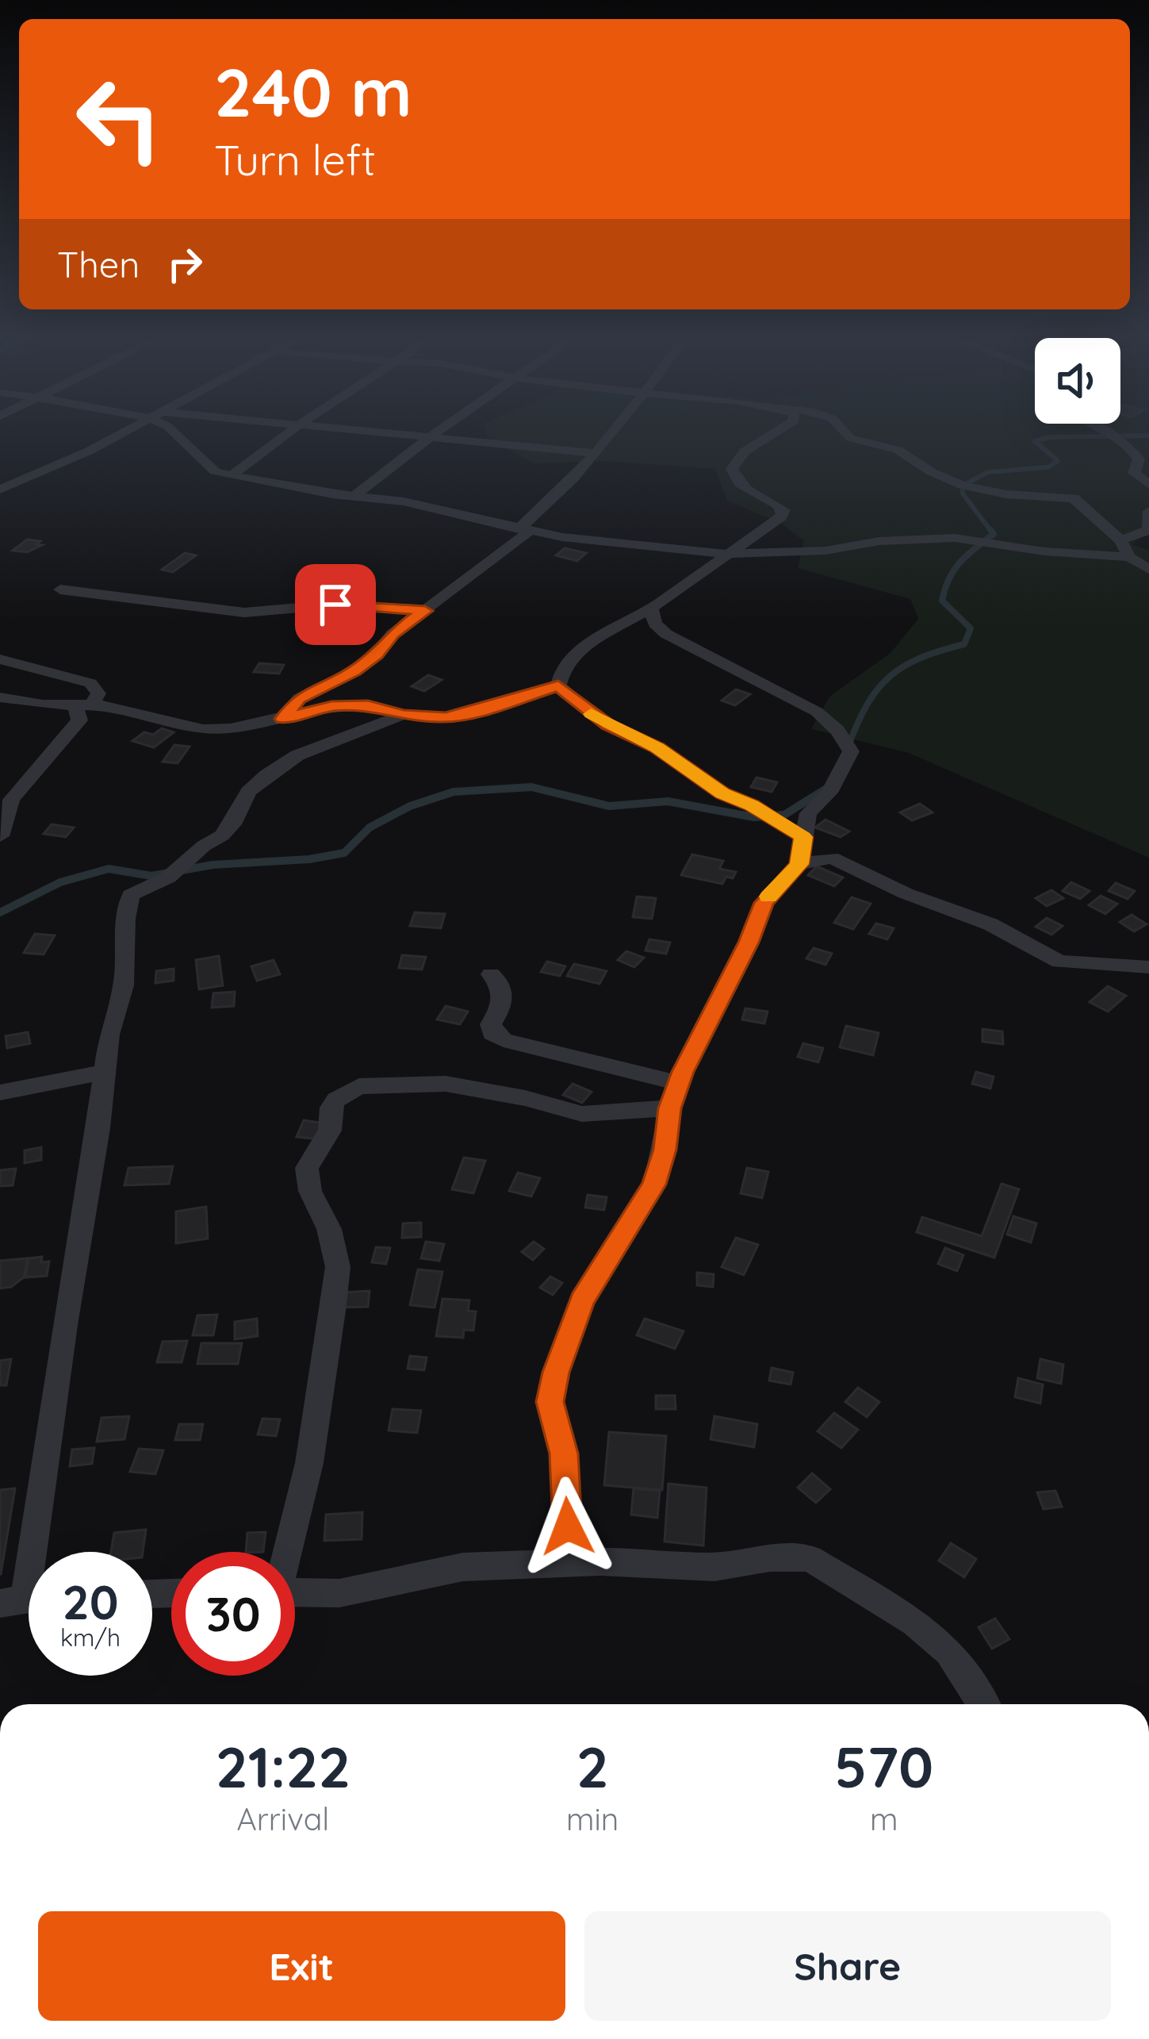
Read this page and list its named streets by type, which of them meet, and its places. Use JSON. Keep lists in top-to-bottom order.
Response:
{
  "page": {
    "turn": ["240 m", "Turn left"],
    "then": "Then",
    "speed": "20 km/h",
    "limit": "30",
    "eta": [
      "21:22",
      "Arrival",
      "2",
      "min",
      "570",
      "m"
    ],
    "buttons": ["Exit", "Share"]
  }
}
